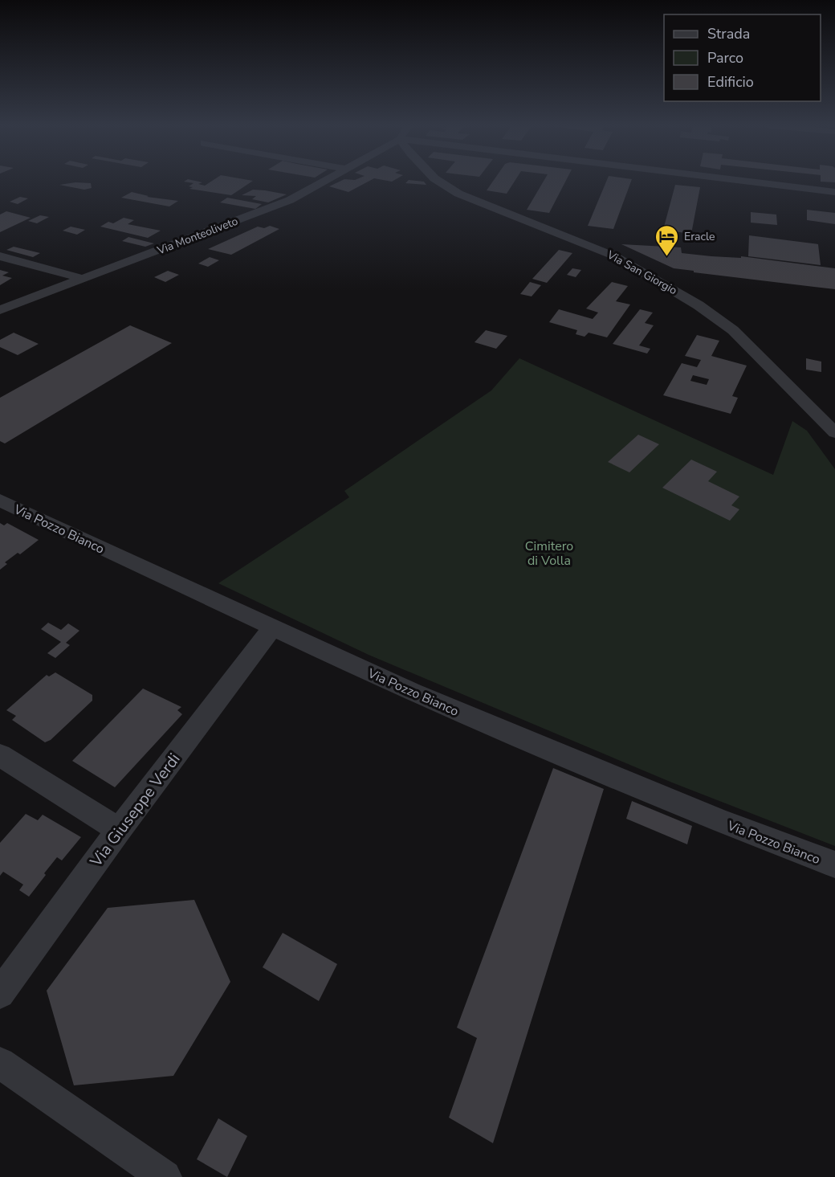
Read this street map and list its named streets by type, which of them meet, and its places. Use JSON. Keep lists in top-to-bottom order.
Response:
{
  "streets": {
    "street": [
      "Via Monteoliveto",
      "Via San Giorgio",
      "Via Pozzo Bianco",
      "Via Giuseppe Verdi"
    ]
  },
  "crossings": [
    ["Via Pozzo Bianco", "Via Giuseppe Verdi"]
  ],
  "parks": ["Cimitero di Volla"],
  "places": {
    "hotel": ["Eracle"]
  },
  "legend": ["Strada", "Parco", "Edificio"]
}
